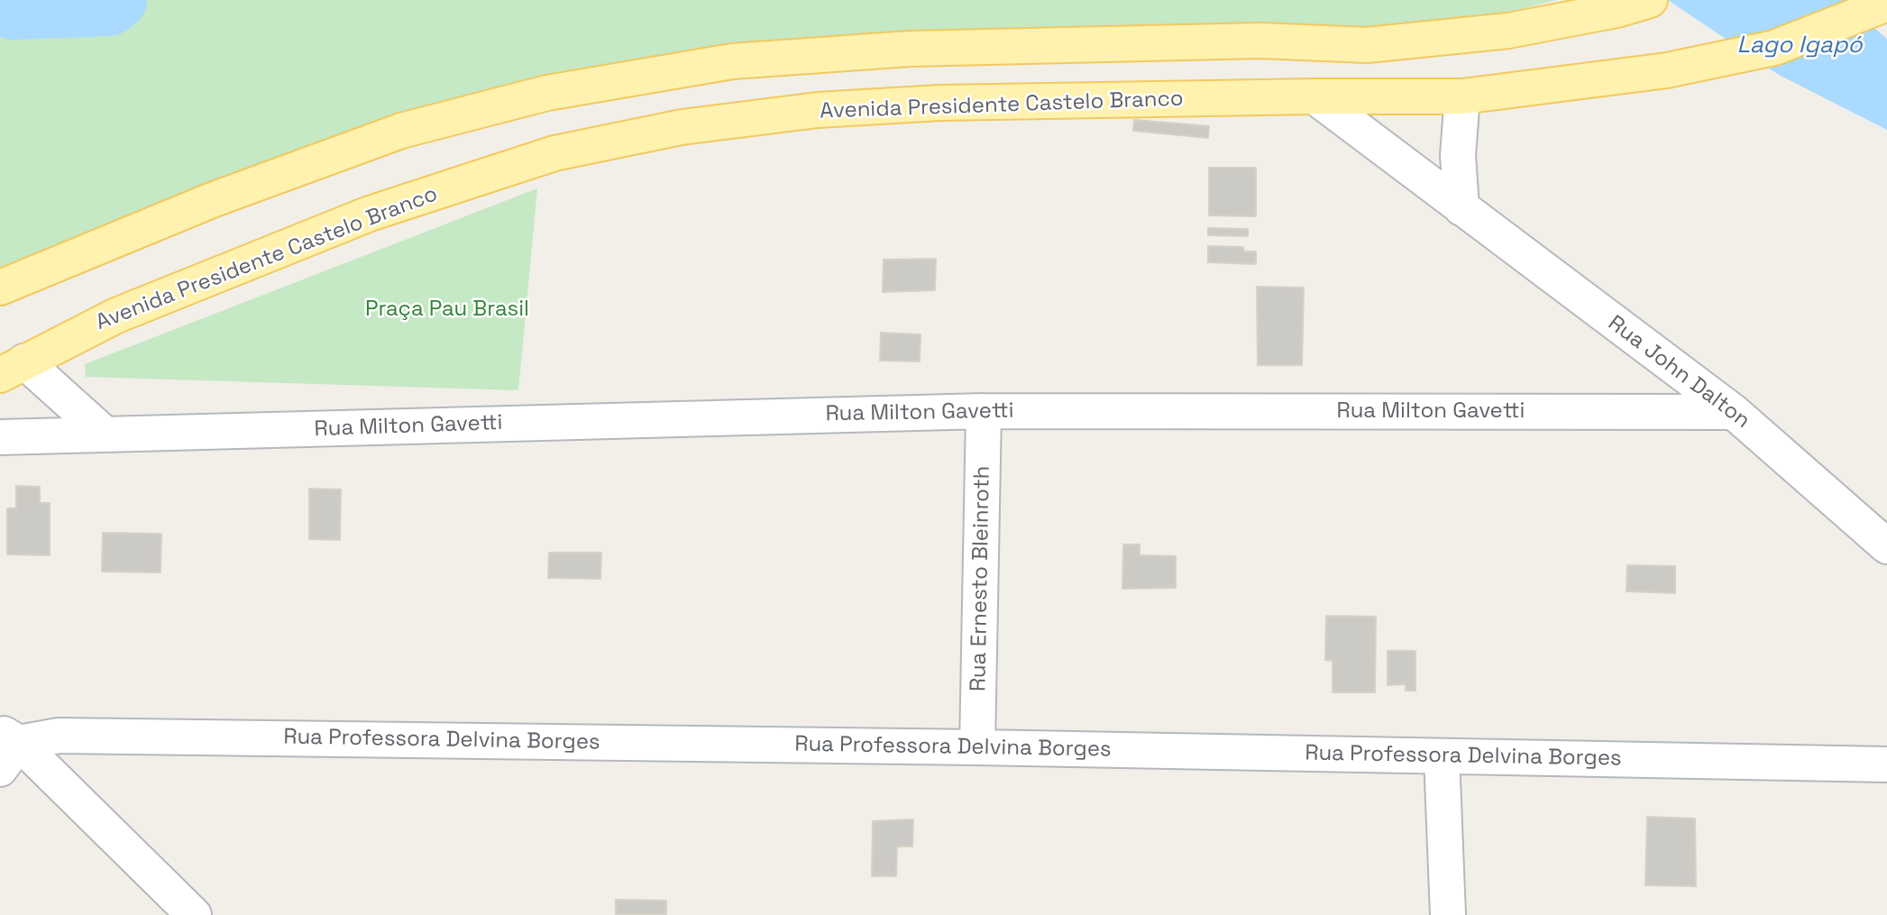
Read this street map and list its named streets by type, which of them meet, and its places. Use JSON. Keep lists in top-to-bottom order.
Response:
{
  "streets": {
    "main road": ["Avenida Presidente Castelo Branco"],
    "street": [
      "Rua John Dalton",
      "Rua Milton Gavetti",
      "Rua Ernesto Bleinroth",
      "Rua Professora Delvina Borges"
    ]
  },
  "crossings": [
    ["Avenida Presidente Castelo Branco", "Rua John Dalton"],
    ["Rua John Dalton", "Rua Milton Gavetti"],
    ["Rua Milton Gavetti", "Rua Ernesto Bleinroth"],
    ["Rua Ernesto Bleinroth", "Rua Professora Delvina Borges"]
  ],
  "water": ["Lago Igapó"],
  "parks": ["Praça Pau Brasil"]
}
